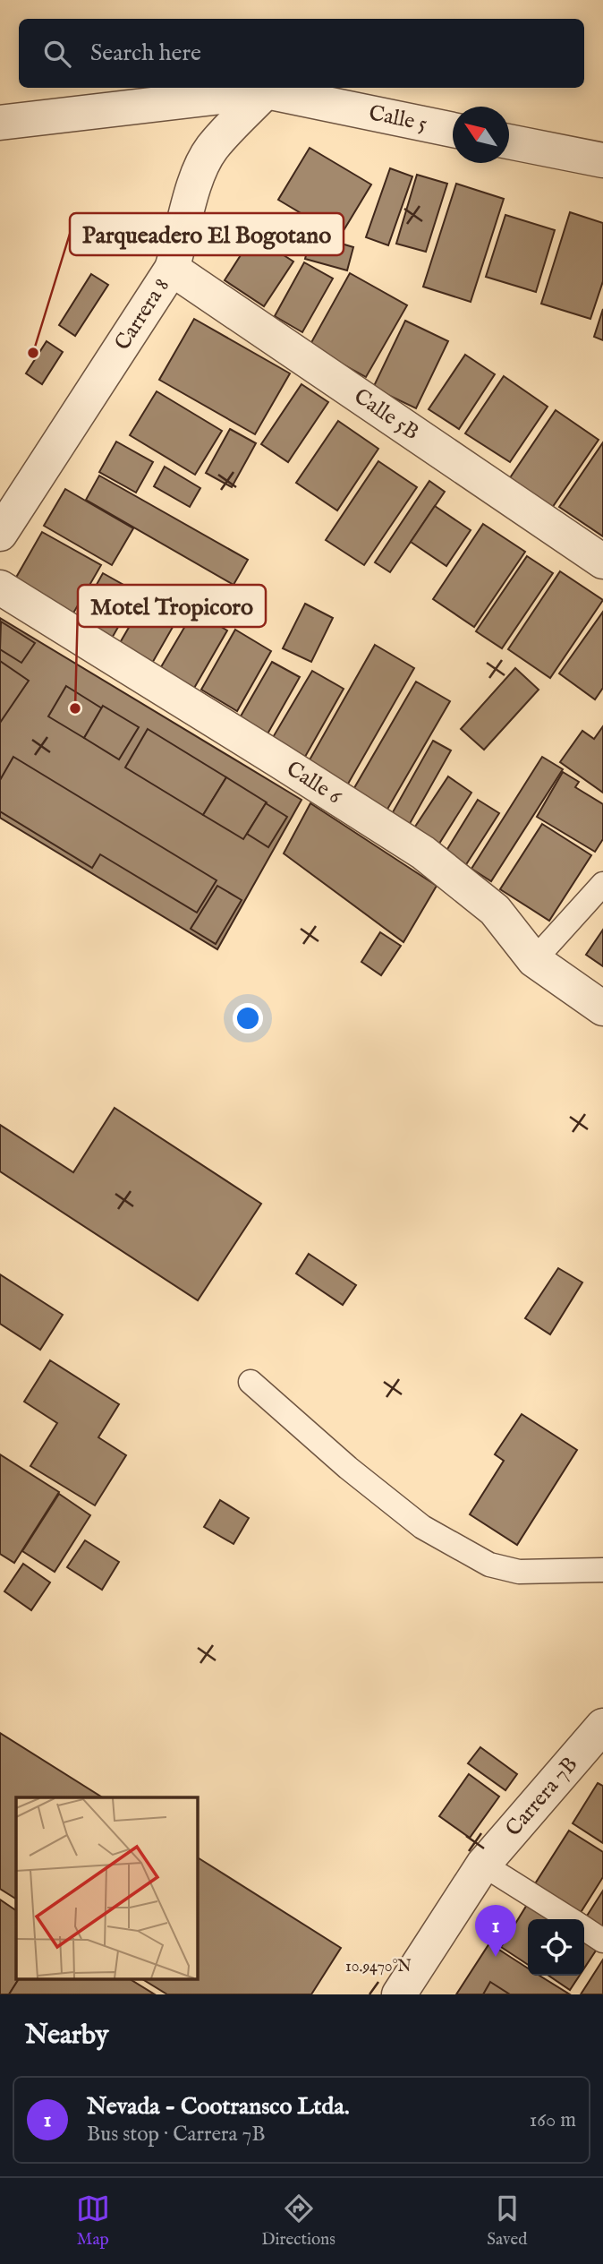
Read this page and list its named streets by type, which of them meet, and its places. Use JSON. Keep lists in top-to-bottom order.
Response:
{
  "streets": {
    "street": [
      "Calle 5",
      "Carrera 8",
      "Calle 5B",
      "Calle 6",
      "Carrera 7B"
    ]
  },
  "crossings": [
    ["Calle 5", "Carrera 8"],
    ["Carrera 8", "Calle 5B"]
  ],
  "places": ["Parqueadero El Bogotano", "Motel Tropicoro"],
  "north": "top left",
  "page": {
    "search": "Search here",
    "pins": "1",
    "heading": "Nearby",
    "list": [
      {
        "mark": "1",
        "name": "Nevada - Cootransco Ltda.",
        "note": "Bus stop · Carrera 7B",
        "value": "160 m"
      }
    ],
    "nav": ["Map", "Directions", "Saved"]
  },
  "coordinates": ["10.9470°N"]
}
